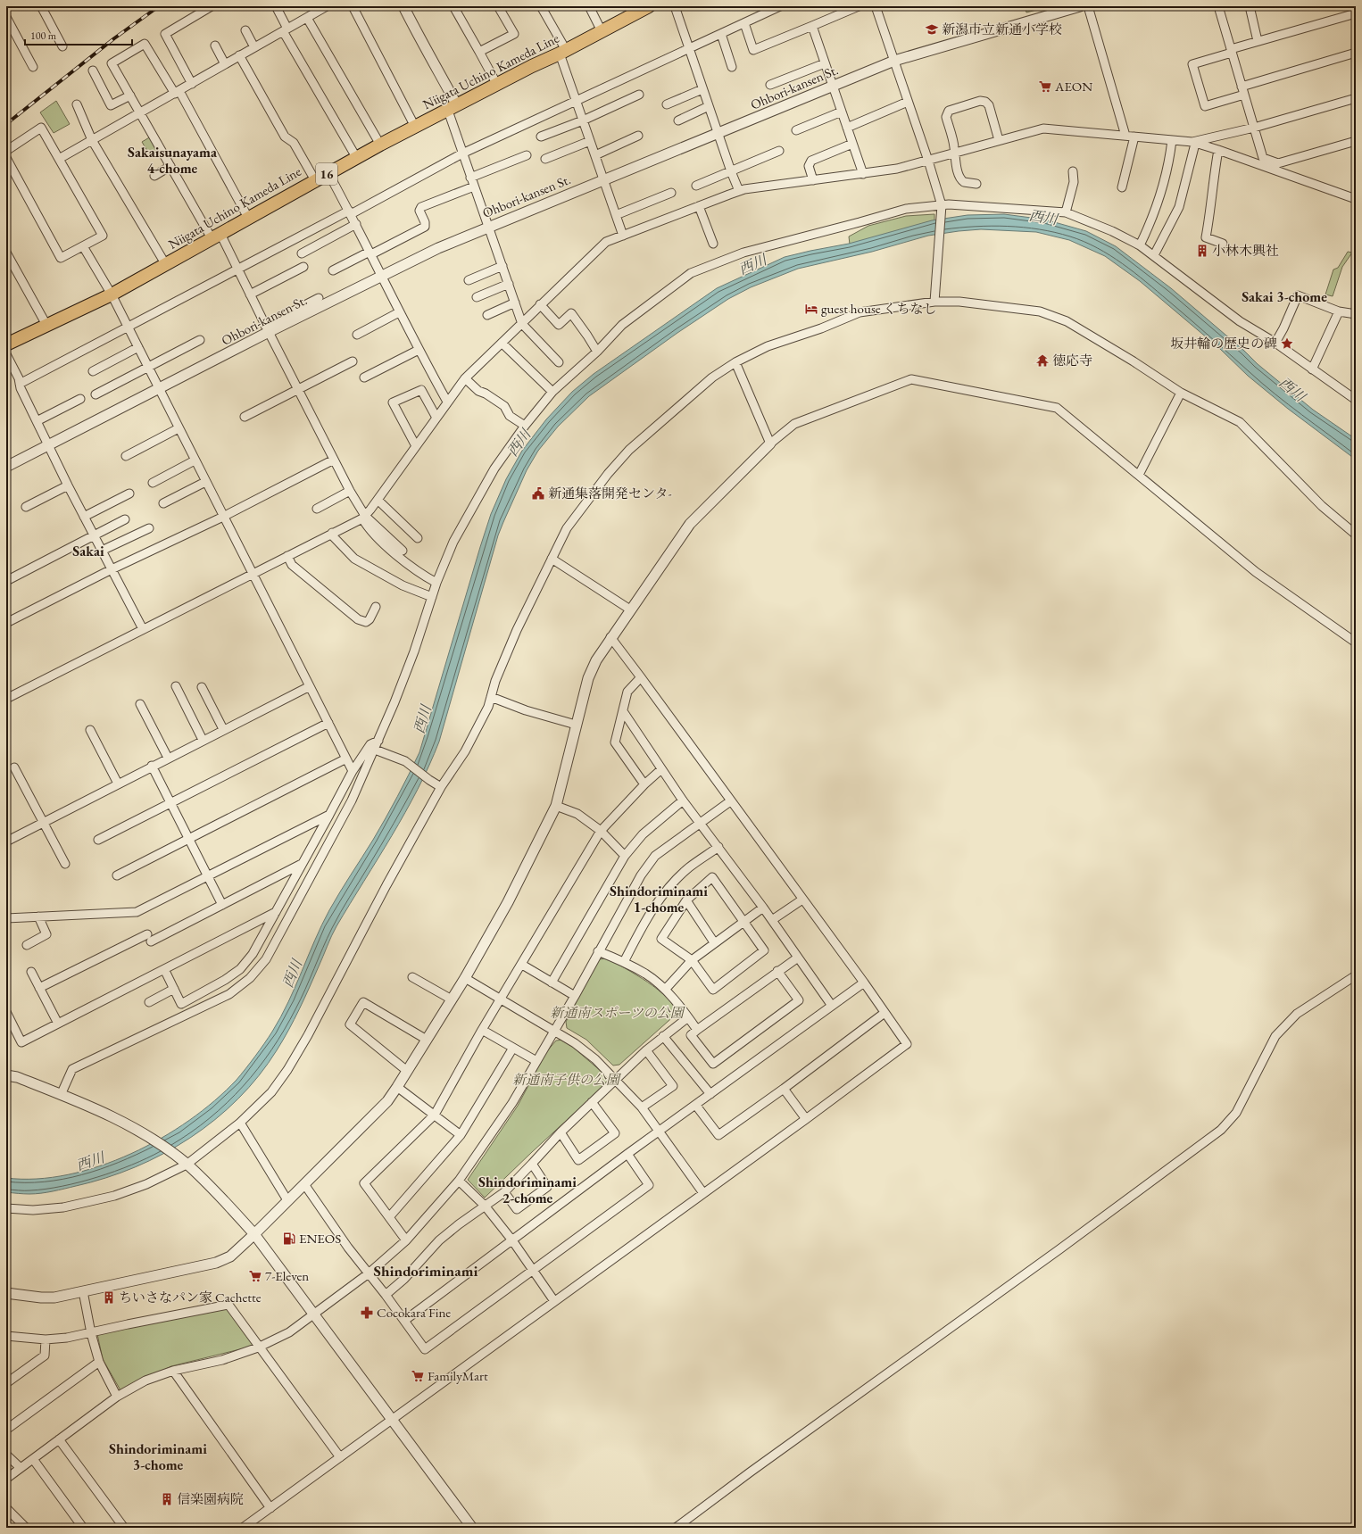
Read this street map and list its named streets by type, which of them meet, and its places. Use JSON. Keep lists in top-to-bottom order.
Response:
{
  "streets": {
    "main road": ["Niigata Uchino Kameda Line", "16"],
    "street": ["Ohbori-kansen St."]
  },
  "districts": [
    "Sakaisunayama 4-chome",
    "Sakai 3-chome",
    "Sakai",
    "Shindoriminami 1-chome",
    "Shindoriminami 2-chome",
    "Shindoriminami",
    "Shindoriminami 3-chome"
  ],
  "water": ["西川"],
  "parks": ["新通南スポーツの公園", "新通南子供の公園"],
  "places": {
    "school or university": ["新潟市立新通小学校"],
    "supermarket": ["AEON", "7-Eleven", "FamilyMart"],
    "building": ["小林木興社", "ちいさなパン家 Cachette", "信楽園病院"],
    "hotel": ["guest house くちなし"],
    "place": ["坂井輪の歴史の碑"],
    "temple": ["徳応寺"],
    "public building": ["新通集落開発センタ-"],
    "fuel station": ["ENEOS"],
    "pharmacy": ["Cocokara Fine"]
  },
  "scale_bar": "100 m"
}
